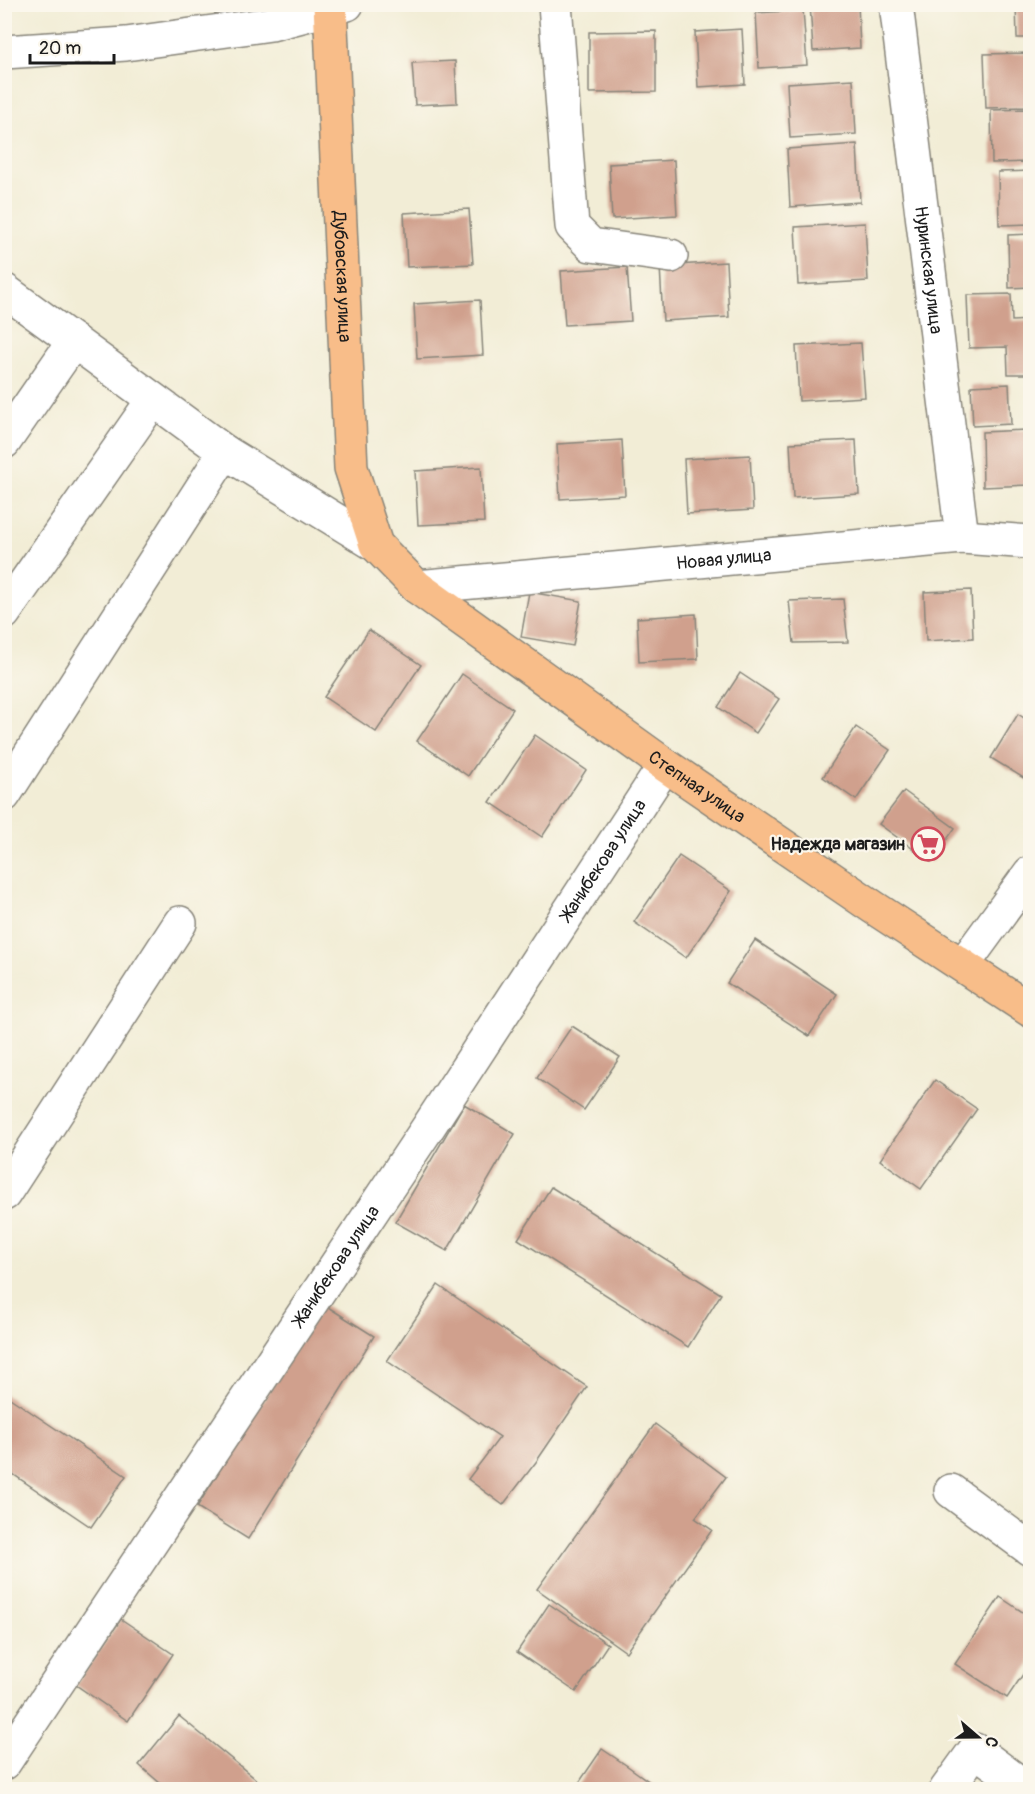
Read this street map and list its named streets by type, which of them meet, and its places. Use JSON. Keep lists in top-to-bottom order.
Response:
{
  "streets": {
    "main road": ["Дубовская улица", "Степная улица"],
    "street": ["Нуринская улица", "Новая улица", "Жанибекова улица"]
  },
  "crossings": [
    ["Нуринская улица", "Новая улица"],
    ["Дубовская улица", "Степная улица"],
    ["Новая улица", "Степная улица"],
    ["Степная улица", "Жанибекова улица"]
  ],
  "places": {
    "supermarket": ["Надежда магазин"]
  },
  "scale_bar": "20 m",
  "north": "right"
}
